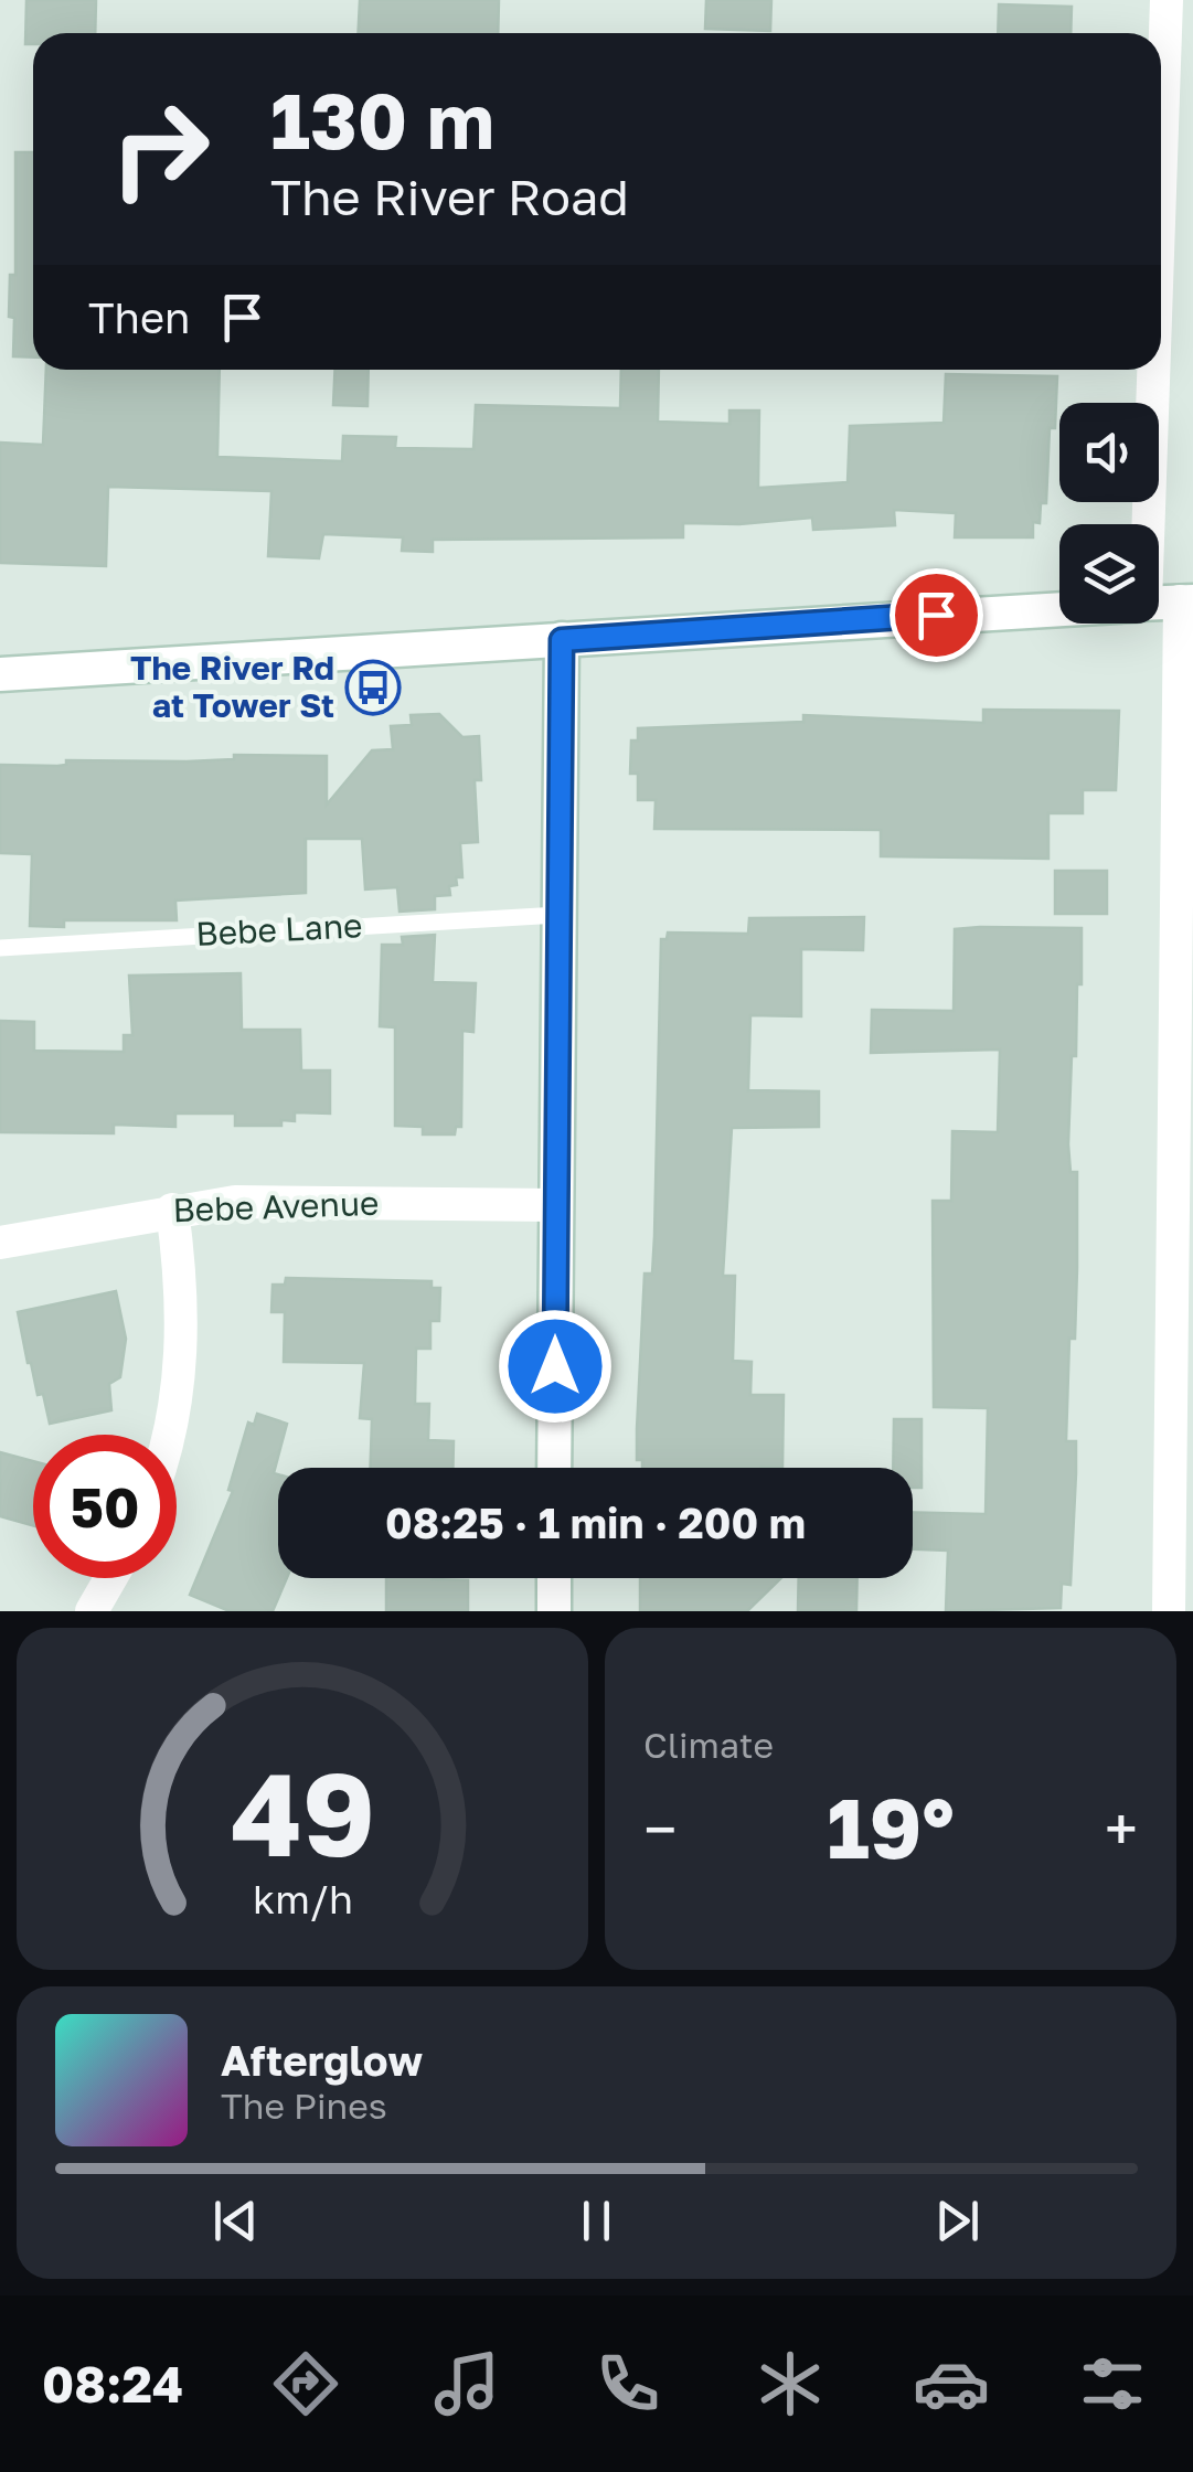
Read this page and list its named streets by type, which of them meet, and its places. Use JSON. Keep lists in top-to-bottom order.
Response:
{
  "streets": {
    "street": ["Bebe Avenue"],
    "lane": ["Bebe Lane"]
  },
  "places": {
    "bus stop": ["The River Rd at Tower St"]
  },
  "page": {
    "turn": ["130 m", "The River Road"],
    "then": "Then",
    "limit": "50",
    "trip": "08:25 · 1 min · 200 m",
    "tile": "Climate",
    "heat": ["−", "19°", "+"],
    "song": ["Afterglow", "The Pines"],
    "tabs": "08:24",
    "gauge": ["49", "km/h"]
  }
}
